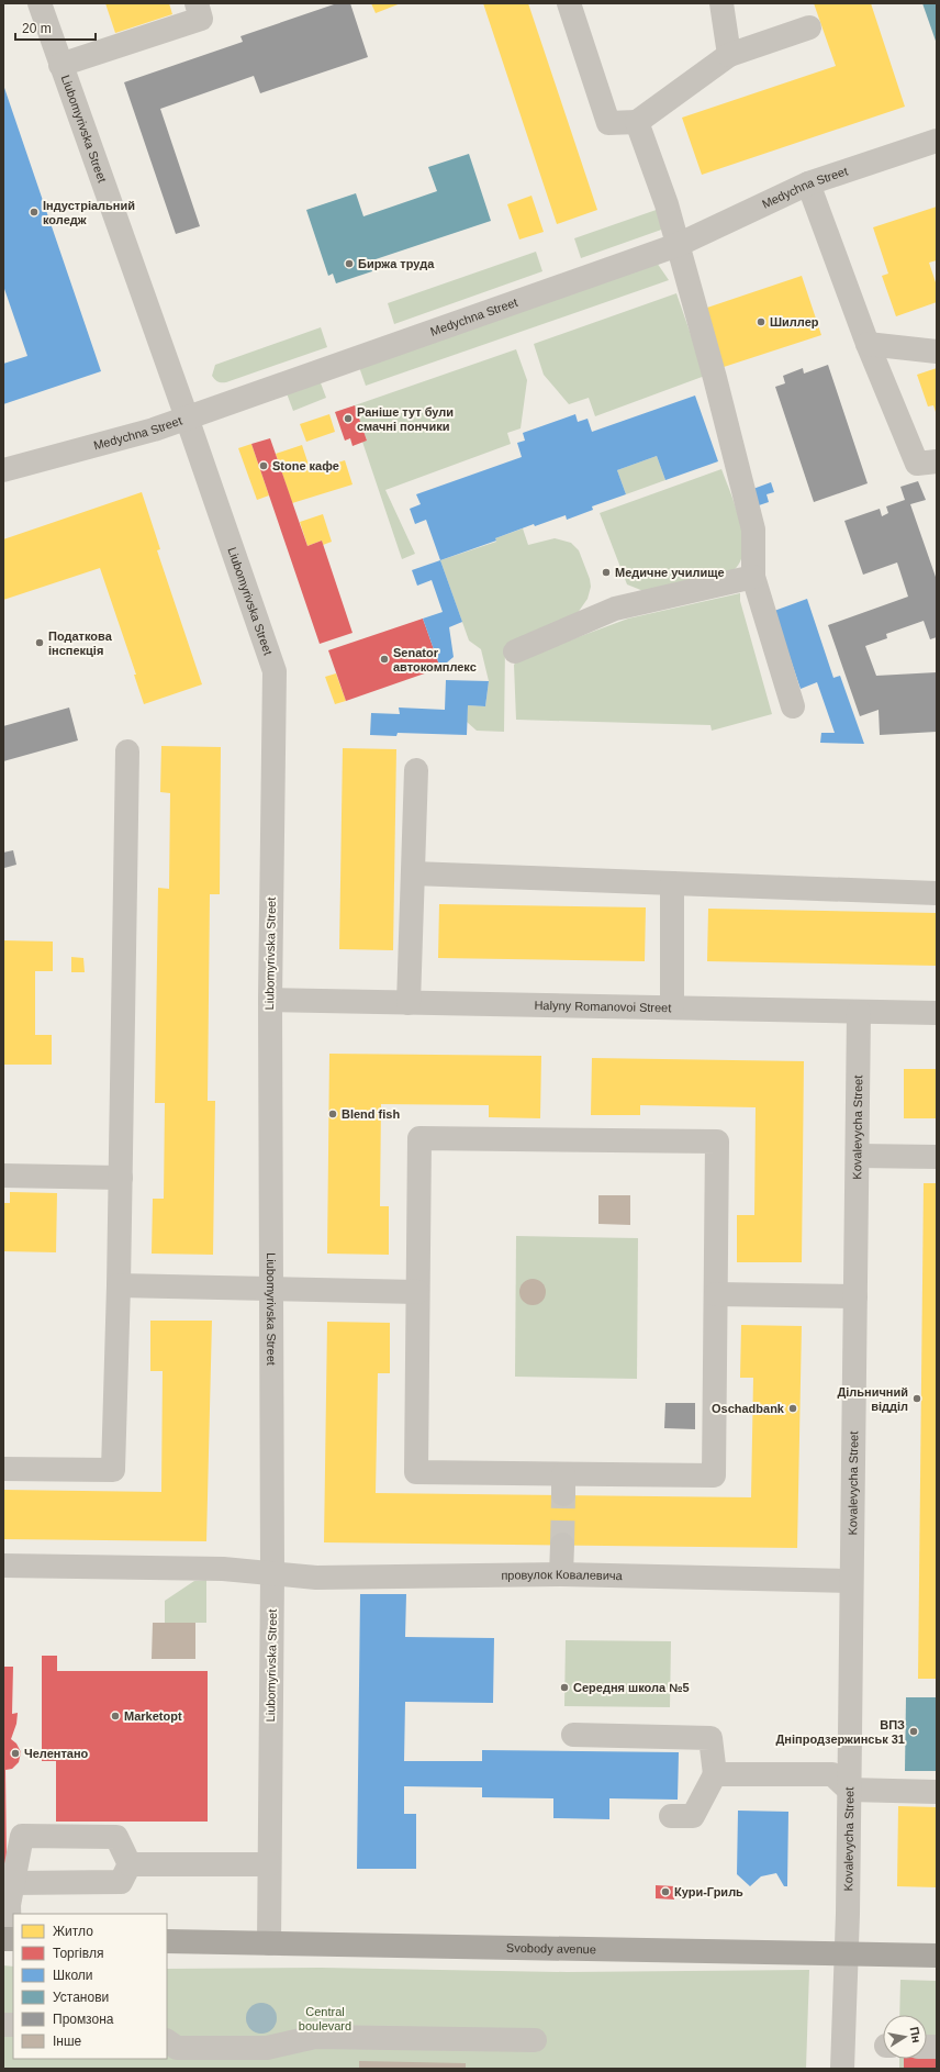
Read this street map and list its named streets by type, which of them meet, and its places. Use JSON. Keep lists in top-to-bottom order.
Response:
{
  "streets": {
    "main road": ["Svobody avenue"],
    "street": [
      "Liubomyrivska Street",
      "Medychna Street",
      "Halyny Romanovoi Street",
      "Kovalevycha Street",
      "провулок Ковалевича"
    ]
  },
  "crossings": [
    ["Liubomyrivska Street", "Medychna Street"],
    ["Liubomyrivska Street", "Halyny Romanovoi Street"],
    ["Liubomyrivska Street", "провулок Ковалевича"],
    ["Liubomyrivska Street", "Svobody avenue"],
    ["Halyny Romanovoi Street", "Kovalevycha Street"],
    ["Kovalevycha Street", "провулок Ковалевича"],
    ["Kovalevycha Street", "Svobody avenue"]
  ],
  "parks": ["Central boulevard"],
  "places": [
    "Індустріальний коледж",
    "Биржа труда",
    "Шиллер",
    "Раніше тут були смачні пончики",
    "Stone кафе",
    "Медичне училище",
    "Податкова інспекція",
    "Senator автокомплекс",
    "Blend fish",
    "Дільничний відділ",
    "Oschadbank",
    "Середня школа №5",
    "Marketopt",
    "ВПЗ Дніпродзержинськ 31",
    "Челентано",
    "Кури-Гриль"
  ],
  "legend": [
    "Житло",
    "Торгівля",
    "Школи",
    "Установи",
    "Промзона",
    "Інше"
  ],
  "scale_bar": "20 m",
  "north": "right"
}
